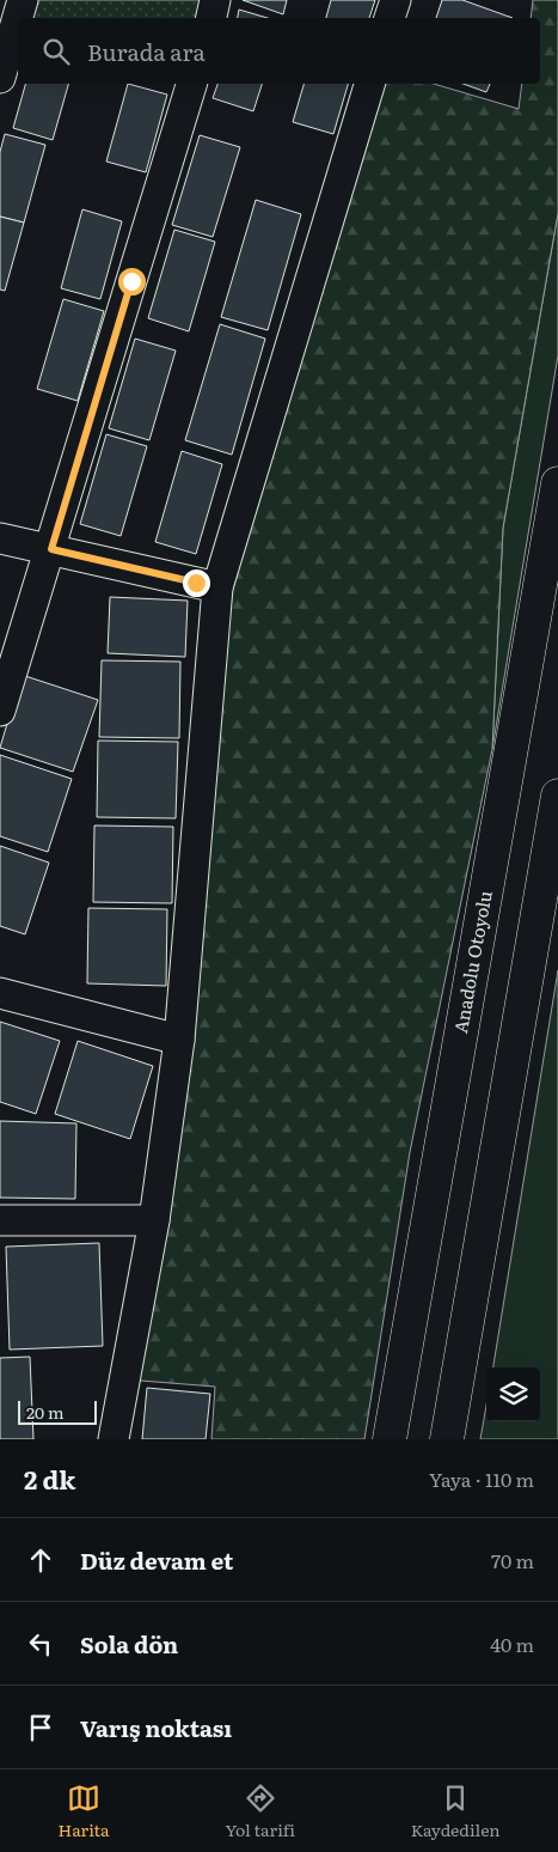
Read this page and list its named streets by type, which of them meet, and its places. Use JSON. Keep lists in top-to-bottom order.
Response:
{
  "streets": {
    "highway": ["Anadolu Otoyolu"]
  },
  "scale_bar": "20 m",
  "page": {
    "search": "Burada ara",
    "scale": "20 m",
    "heading": ["2 dk", "Yaya · 110 m"],
    "list": [
      ["Düz devam et", "70 m"],
      ["Sola dön", "40 m"],
      "Varış noktası"
    ],
    "nav": ["Harita", "Yol tarifi", "Kaydedilen"]
  }
}
